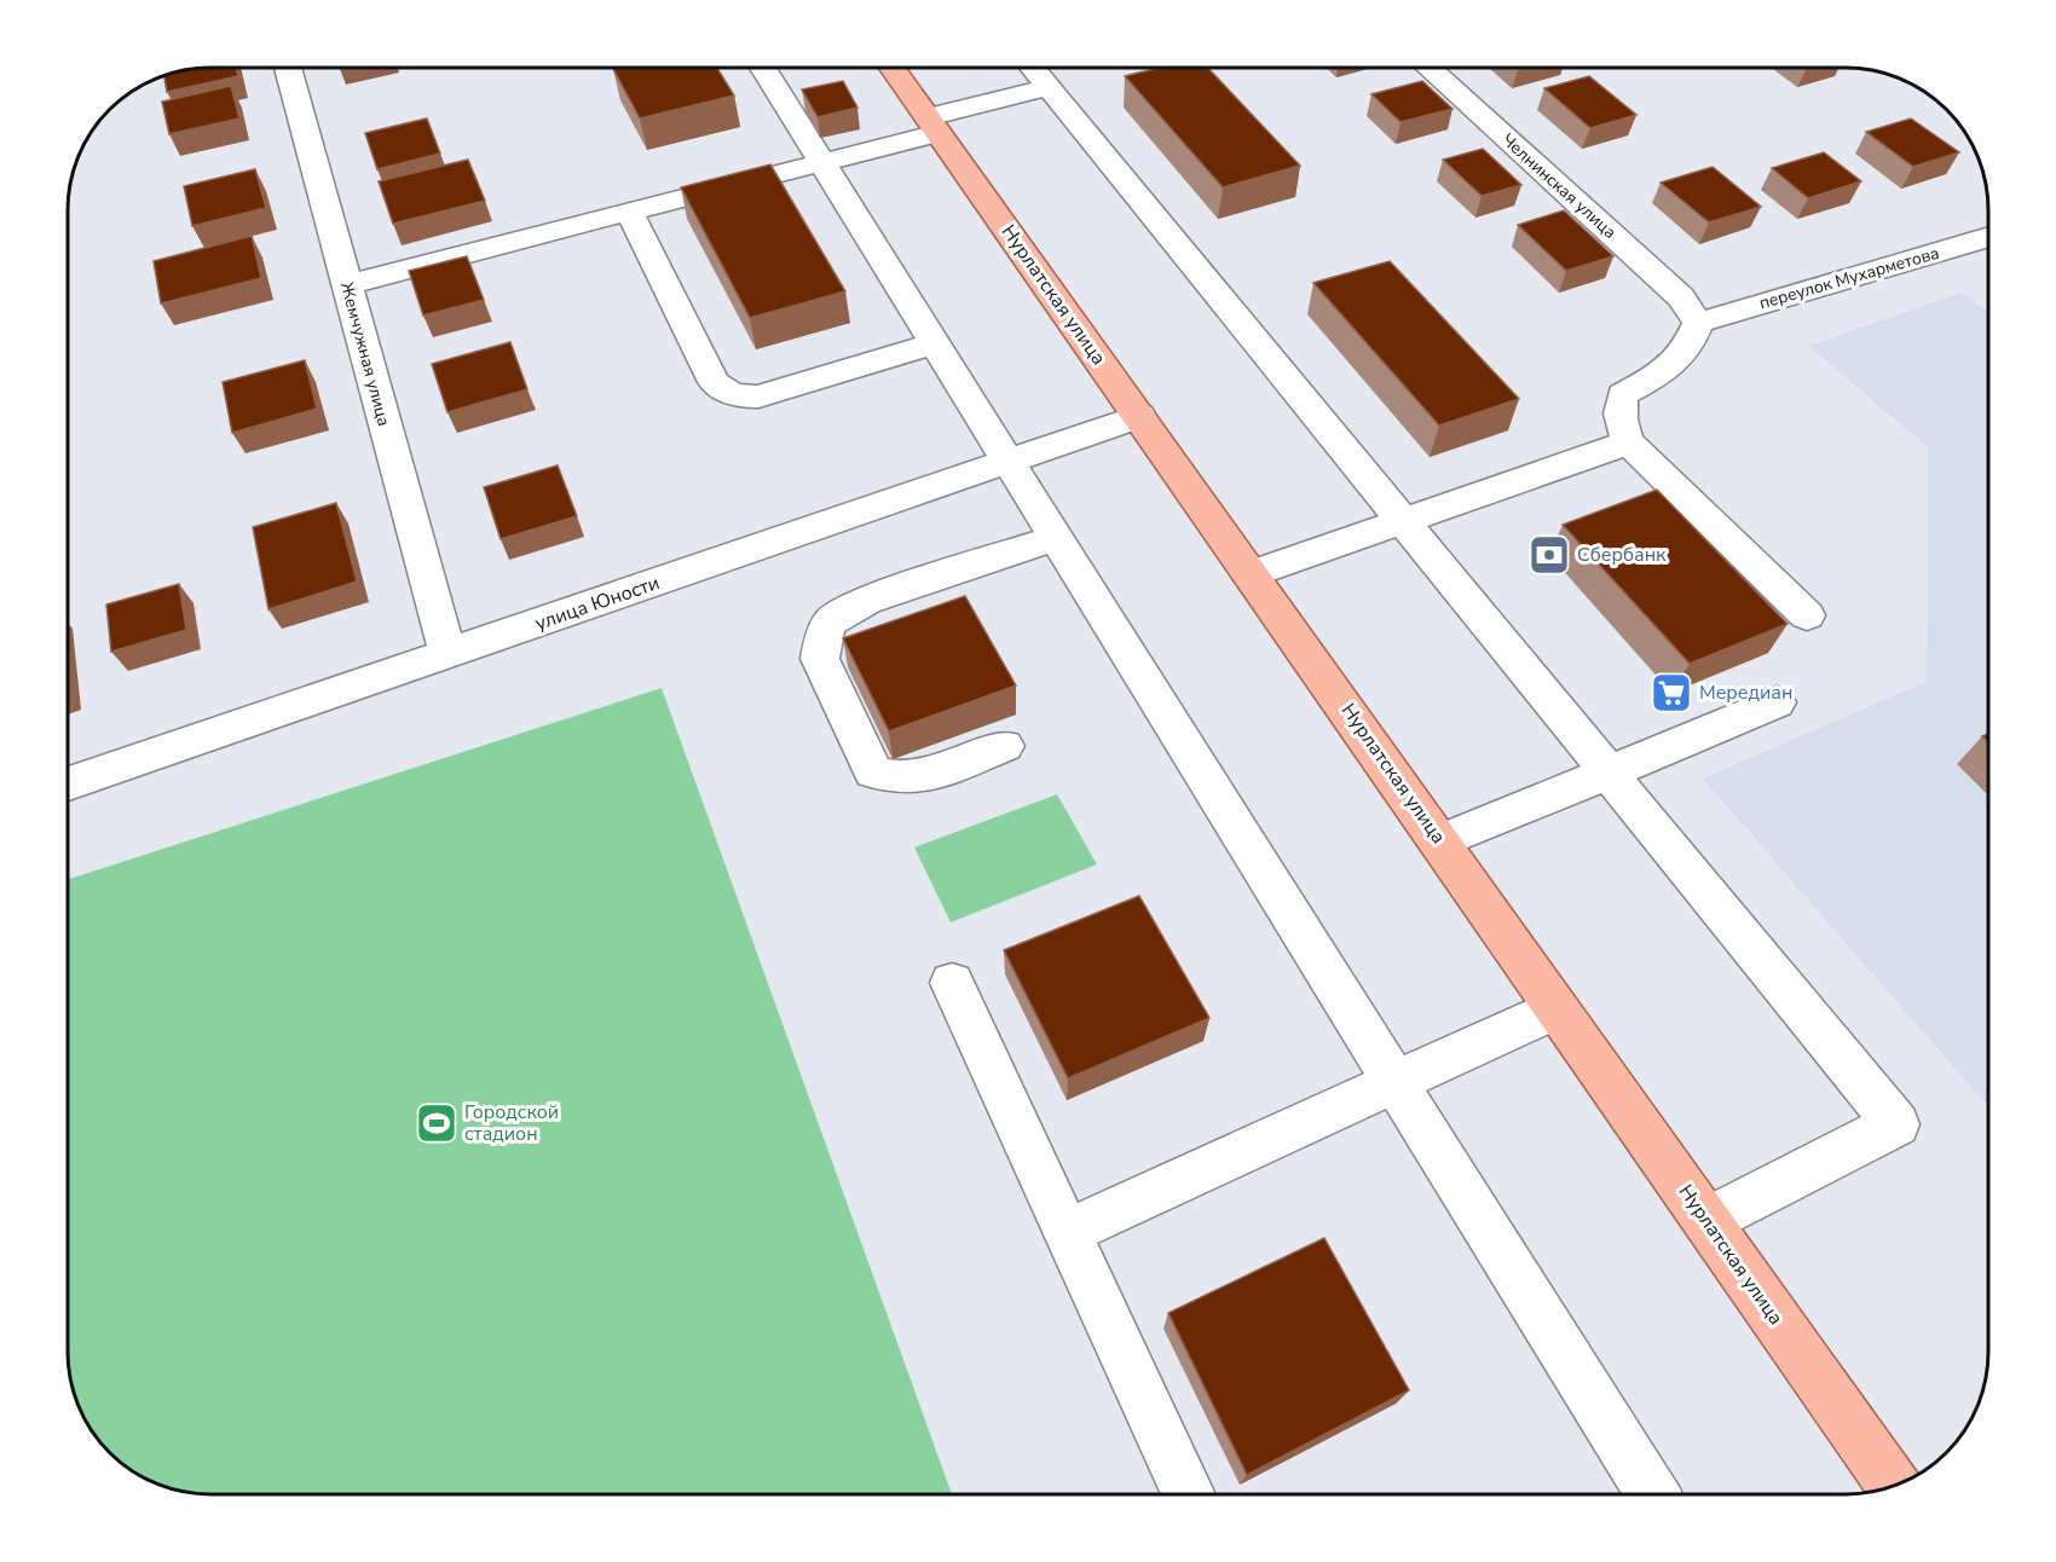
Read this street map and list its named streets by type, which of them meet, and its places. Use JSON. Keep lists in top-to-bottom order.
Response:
{
  "streets": {
    "main road": ["Нурлатская улица"],
    "street": [
      "Челнинская улица",
      "переулок Мухарметова",
      "Жемчужная улица",
      "улица Юности"
    ]
  },
  "crossings": [
    ["Челнинская улица", "переулок Мухарметова"],
    ["Нурлатская улица", "улица Юности"],
    ["Жемчужная улица", "улица Юности"]
  ],
  "places": {
    "bank": ["Сбербанк"],
    "supermarket": ["Мередиан"],
    "sports": ["Городской стадион"]
  }
}
